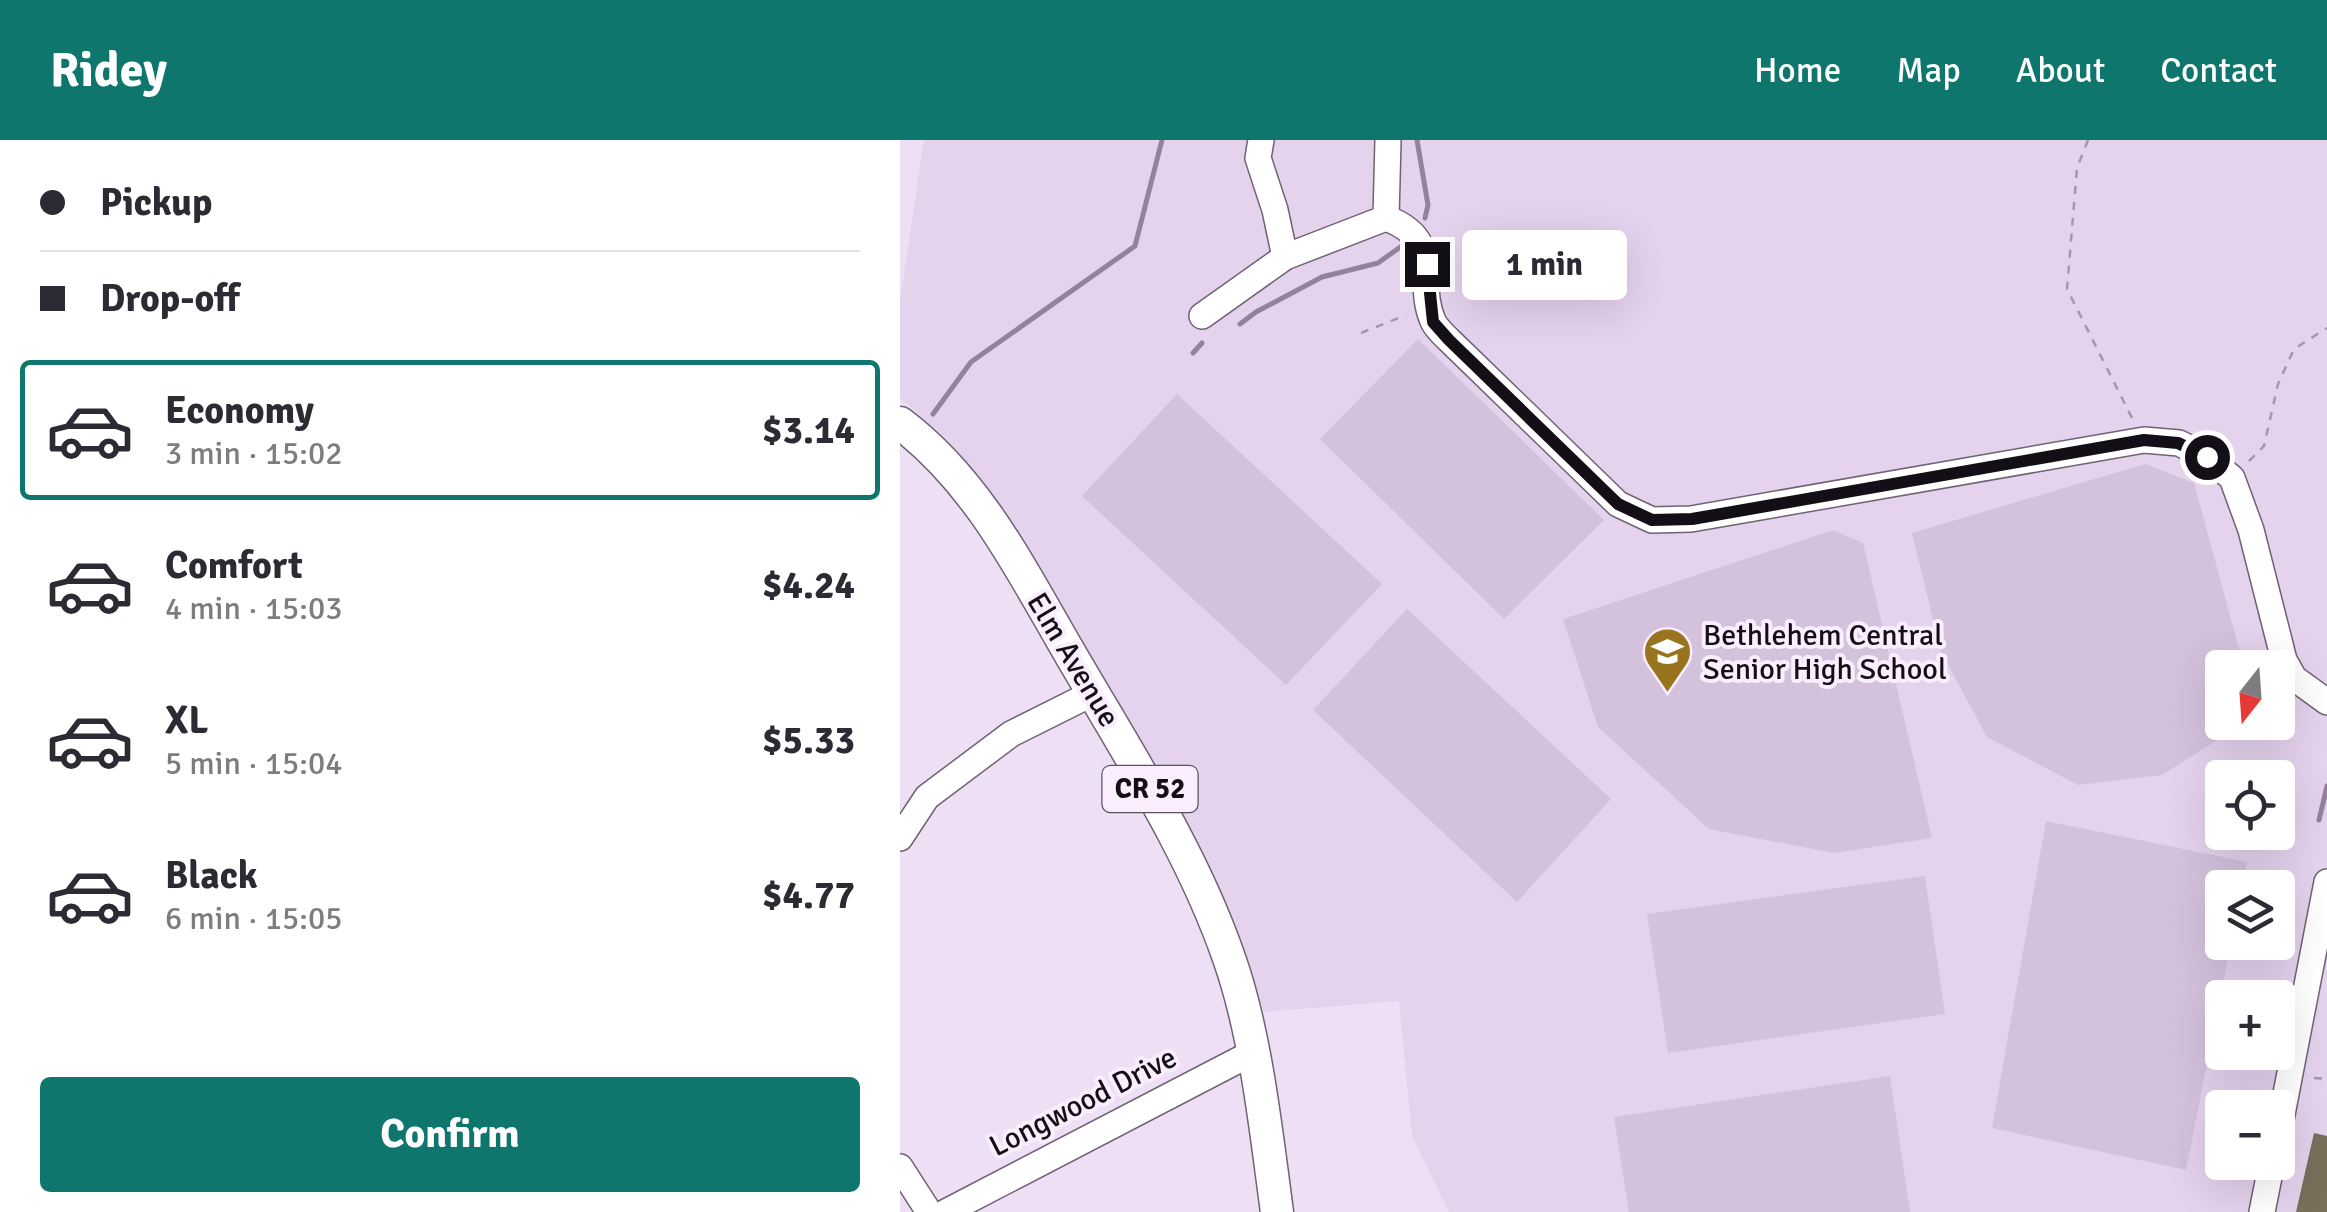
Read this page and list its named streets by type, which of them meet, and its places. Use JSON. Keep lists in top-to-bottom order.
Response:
{
  "streets": {
    "main road": ["Elm Avenue", "CR 52"],
    "street": ["Longwood Drive"]
  },
  "crossings": [
    ["Elm Avenue", "Longwood Drive"]
  ],
  "places": {
    "school or university": ["Bethlehem Central Senior High School"]
  },
  "north": "bottom",
  "page": {
    "header": "Ridey",
    "nav": [
      "Home",
      "Map",
      "About",
      "Contact"
    ],
    "banner": ["Pickup", "Drop-off"],
    "bubble": "1 min",
    "list": [
      {
        "name": "Economy",
        "note": "3 min · 15:02",
        "value": "$3.14"
      },
      {
        "name": "Comfort",
        "note": "4 min · 15:03",
        "value": "$4.24"
      },
      {
        "name": "XL",
        "note": "5 min · 15:04",
        "value": "$5.33"
      },
      {
        "name": "Black",
        "note": "6 min · 15:05",
        "value": "$4.77"
      }
    ],
    "map_buttons": ["+", "−"],
    "buttons": "Confirm"
  }
}
